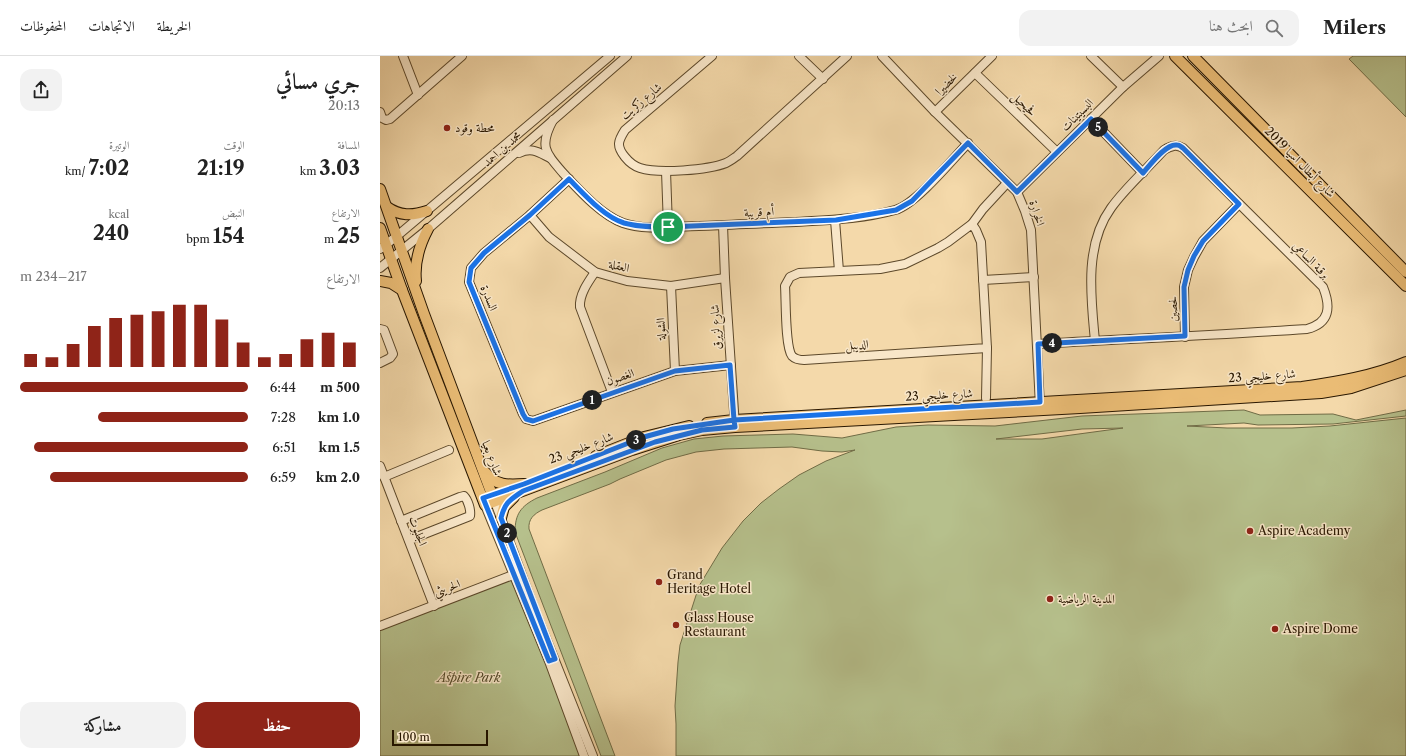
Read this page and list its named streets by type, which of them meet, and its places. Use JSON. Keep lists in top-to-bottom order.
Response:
{
  "streets": {
    "main road": ["شارع أبطال اسيا 2019", "شارع خليجي 23", "شارع بعيا"],
    "street": [
      "لخضيرا",
      "شارع زكريت",
      "فحيحيل",
      "البسيتينات",
      "محمد بن احمد",
      "أم قريبة",
      "الخرارة",
      "برقـة الساعي",
      "العقلة",
      "السدرة",
      "لحصين",
      "شارع لزيرق",
      "الشولة",
      "الديبل",
      "الغصون",
      "الجلبوت",
      "الحريثي"
    ]
  },
  "crossings": [
    ["لخضيرا", "فحيحيل"],
    ["لخضيرا", "الخرارة"],
    ["فحيحيل", "البسيتينات"],
    ["البسيتينات", "الخرارة"],
    ["محمد بن احمد", "أم قريبة"],
    ["محمد بن احمد", "شارع بعيا"],
    ["أم قريبة", "الخرارة"],
    ["أم قريبة", "السدرة"],
    ["أم قريبة", "شارع لزيرق"],
    ["الخرارة", "برقـة الساعي"],
    ["الخرارة", "الديبل"],
    ["الخرارة", "شارع خليجي 23"],
    ["برقـة الساعي", "لحصين"],
    ["العقلة", "السدرة"],
    ["العقلة", "شارع لزيرق"],
    ["العقلة", "الشولة"],
    ["السدرة", "الغصون"],
    ["شارع لزيرق", "شارع خليجي 23"],
    ["شارع لزيرق", "الغصون"],
    ["الشولة", "الغصون"],
    ["شارع خليجي 23", "شارع بعيا"],
    ["شارع بعيا", "الحريثي"],
    ["الجلبوت", "الحريثي"]
  ],
  "parks": ["Aspire Park"],
  "places": [
    "محطة وقود",
    "Aspire Academy",
    "Grand Heritage Hotel",
    "المدينة الرياضية",
    "Glass House Restaurant",
    "Aspire Dome"
  ],
  "scale_bar": "100 m",
  "page": {
    "header": "Milers",
    "search": "ابحث هنا",
    "nav": ["الخريطة", "الاتجاهات", "المحفوظات"],
    "heading": ["جري مسائي", "20:13"],
    "pins": [
      "5",
      "4",
      "1",
      "3",
      "2"
    ],
    "stats": [
      ["المسافة", "3.03 km"],
      ["الوقت", "21:19"],
      ["الوتيرة", "7:02 /km"],
      ["الارتفاع", "25 m"],
      ["النبض", "154 bpm"],
      ["kcal", "240"]
    ],
    "chart": ["الارتفاع", "217–234 m"],
    "list": [
      {
        "name": "500 m",
        "note": "6:44"
      },
      {
        "name": "1.0 km",
        "note": "7:28"
      },
      {
        "name": "1.5 km",
        "note": "6:51"
      },
      {
        "name": "2.0 km",
        "note": "6:59"
      }
    ],
    "buttons": ["حفظ", "مشاركة"],
    "scale": "100 m"
  }
}
